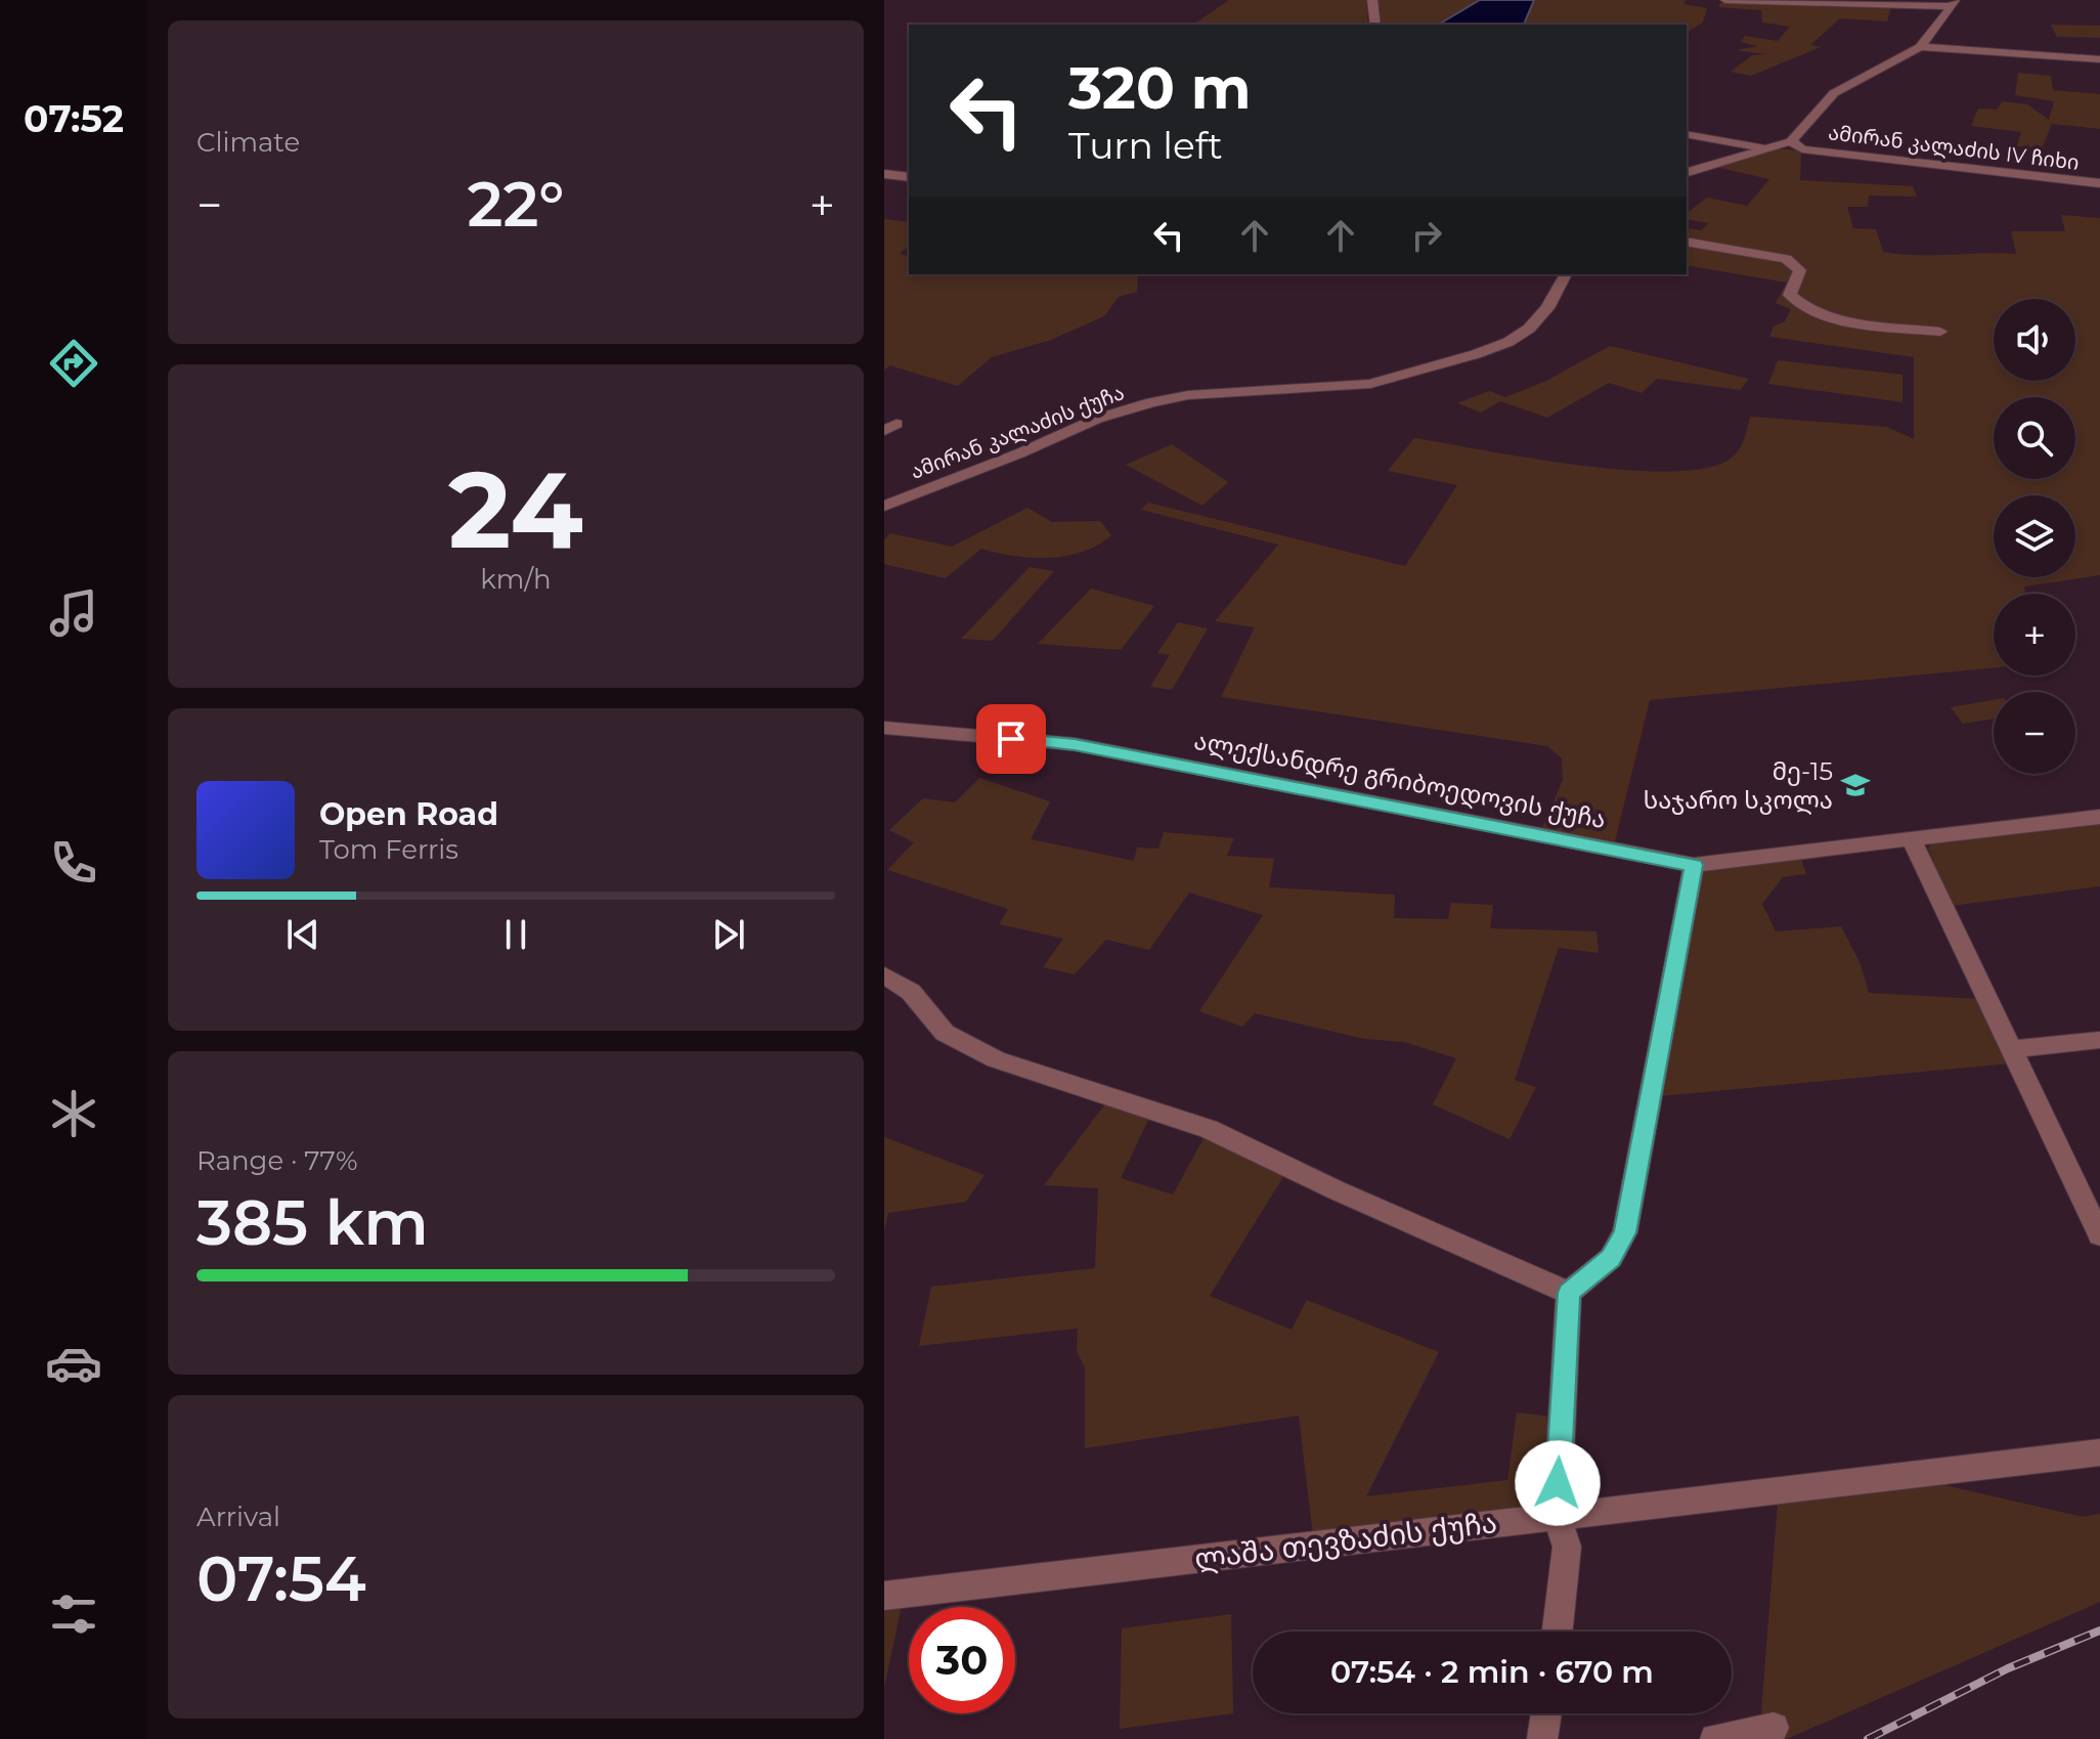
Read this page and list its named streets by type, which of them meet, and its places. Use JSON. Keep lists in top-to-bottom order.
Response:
{
  "streets": {
    "street": [
      "ამირან კალაძის IV ჩიხი",
      "ამირან კალაძის ქუჩა",
      "ალექსანდრე გრიბოედოვის ქუჩა",
      "ლაშა თევზაძის ქუჩა"
    ]
  },
  "places": {
    "school or university": ["მე-15 საჯარო სკოლა"]
  },
  "page": {
    "tabs": "07:52",
    "tile": [
      "Climate",
      ["24", "km/h"],
      ["Range · 77%", "385 km"],
      ["Arrival", "07:54"]
    ],
    "turn": ["320 m", "Turn left"],
    "heat": ["−", "22°", "+"],
    "map_buttons": ["+", "−"],
    "song": ["Open Road", "Tom Ferris"],
    "limit": "30",
    "trip": "07:54 · 2 min · 670 m"
  }
}
